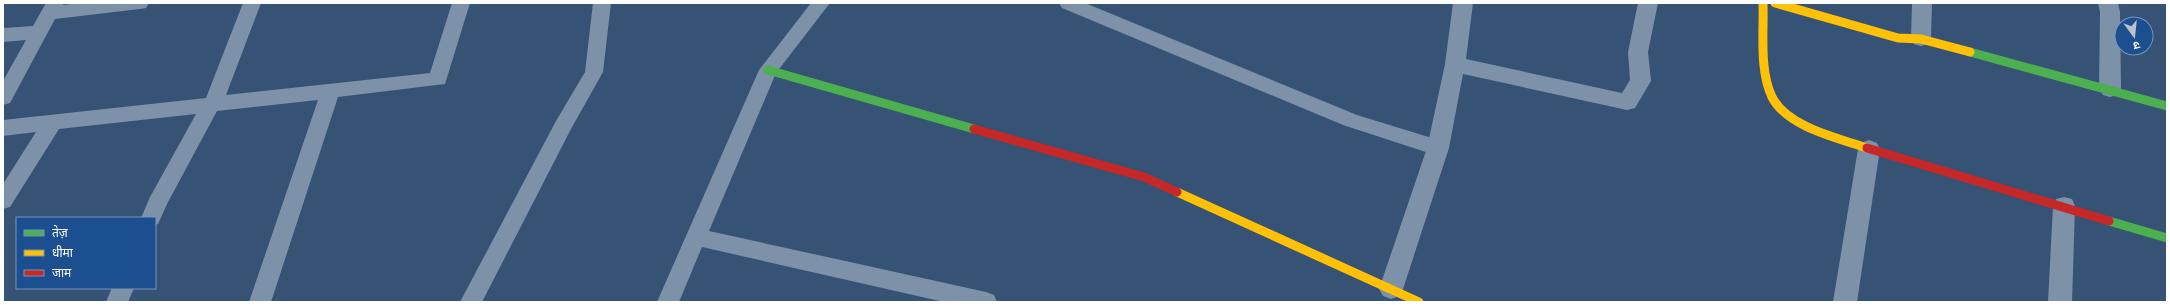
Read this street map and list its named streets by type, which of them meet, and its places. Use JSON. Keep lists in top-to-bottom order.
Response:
{
  "legend": ["तेज़", "धीमा", "जाम"],
  "north": "bottom"
}
